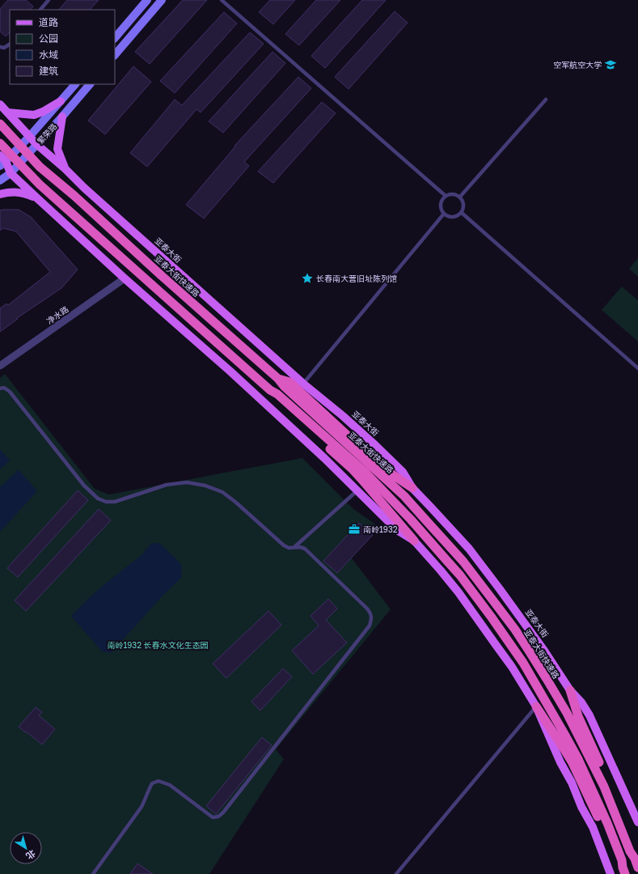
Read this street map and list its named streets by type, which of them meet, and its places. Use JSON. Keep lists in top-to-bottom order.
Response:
{
  "streets": {
    "highway": ["亚泰大街快速路"],
    "main road": ["繁荣路", "亚泰大街"],
    "street": ["净水路"]
  },
  "crossings": [
    ["繁荣路", "亚泰大街"]
  ],
  "parks": ["南岭1932 长春水文化生态园"],
  "places": {
    "school or university": ["空军航空大学"],
    "place": ["长春南大营旧址陈列馆"],
    "office": ["南岭1932"]
  },
  "legend": [
    "道路",
    "公园",
    "水域",
    "建筑"
  ],
  "north": "bottom right"
}
